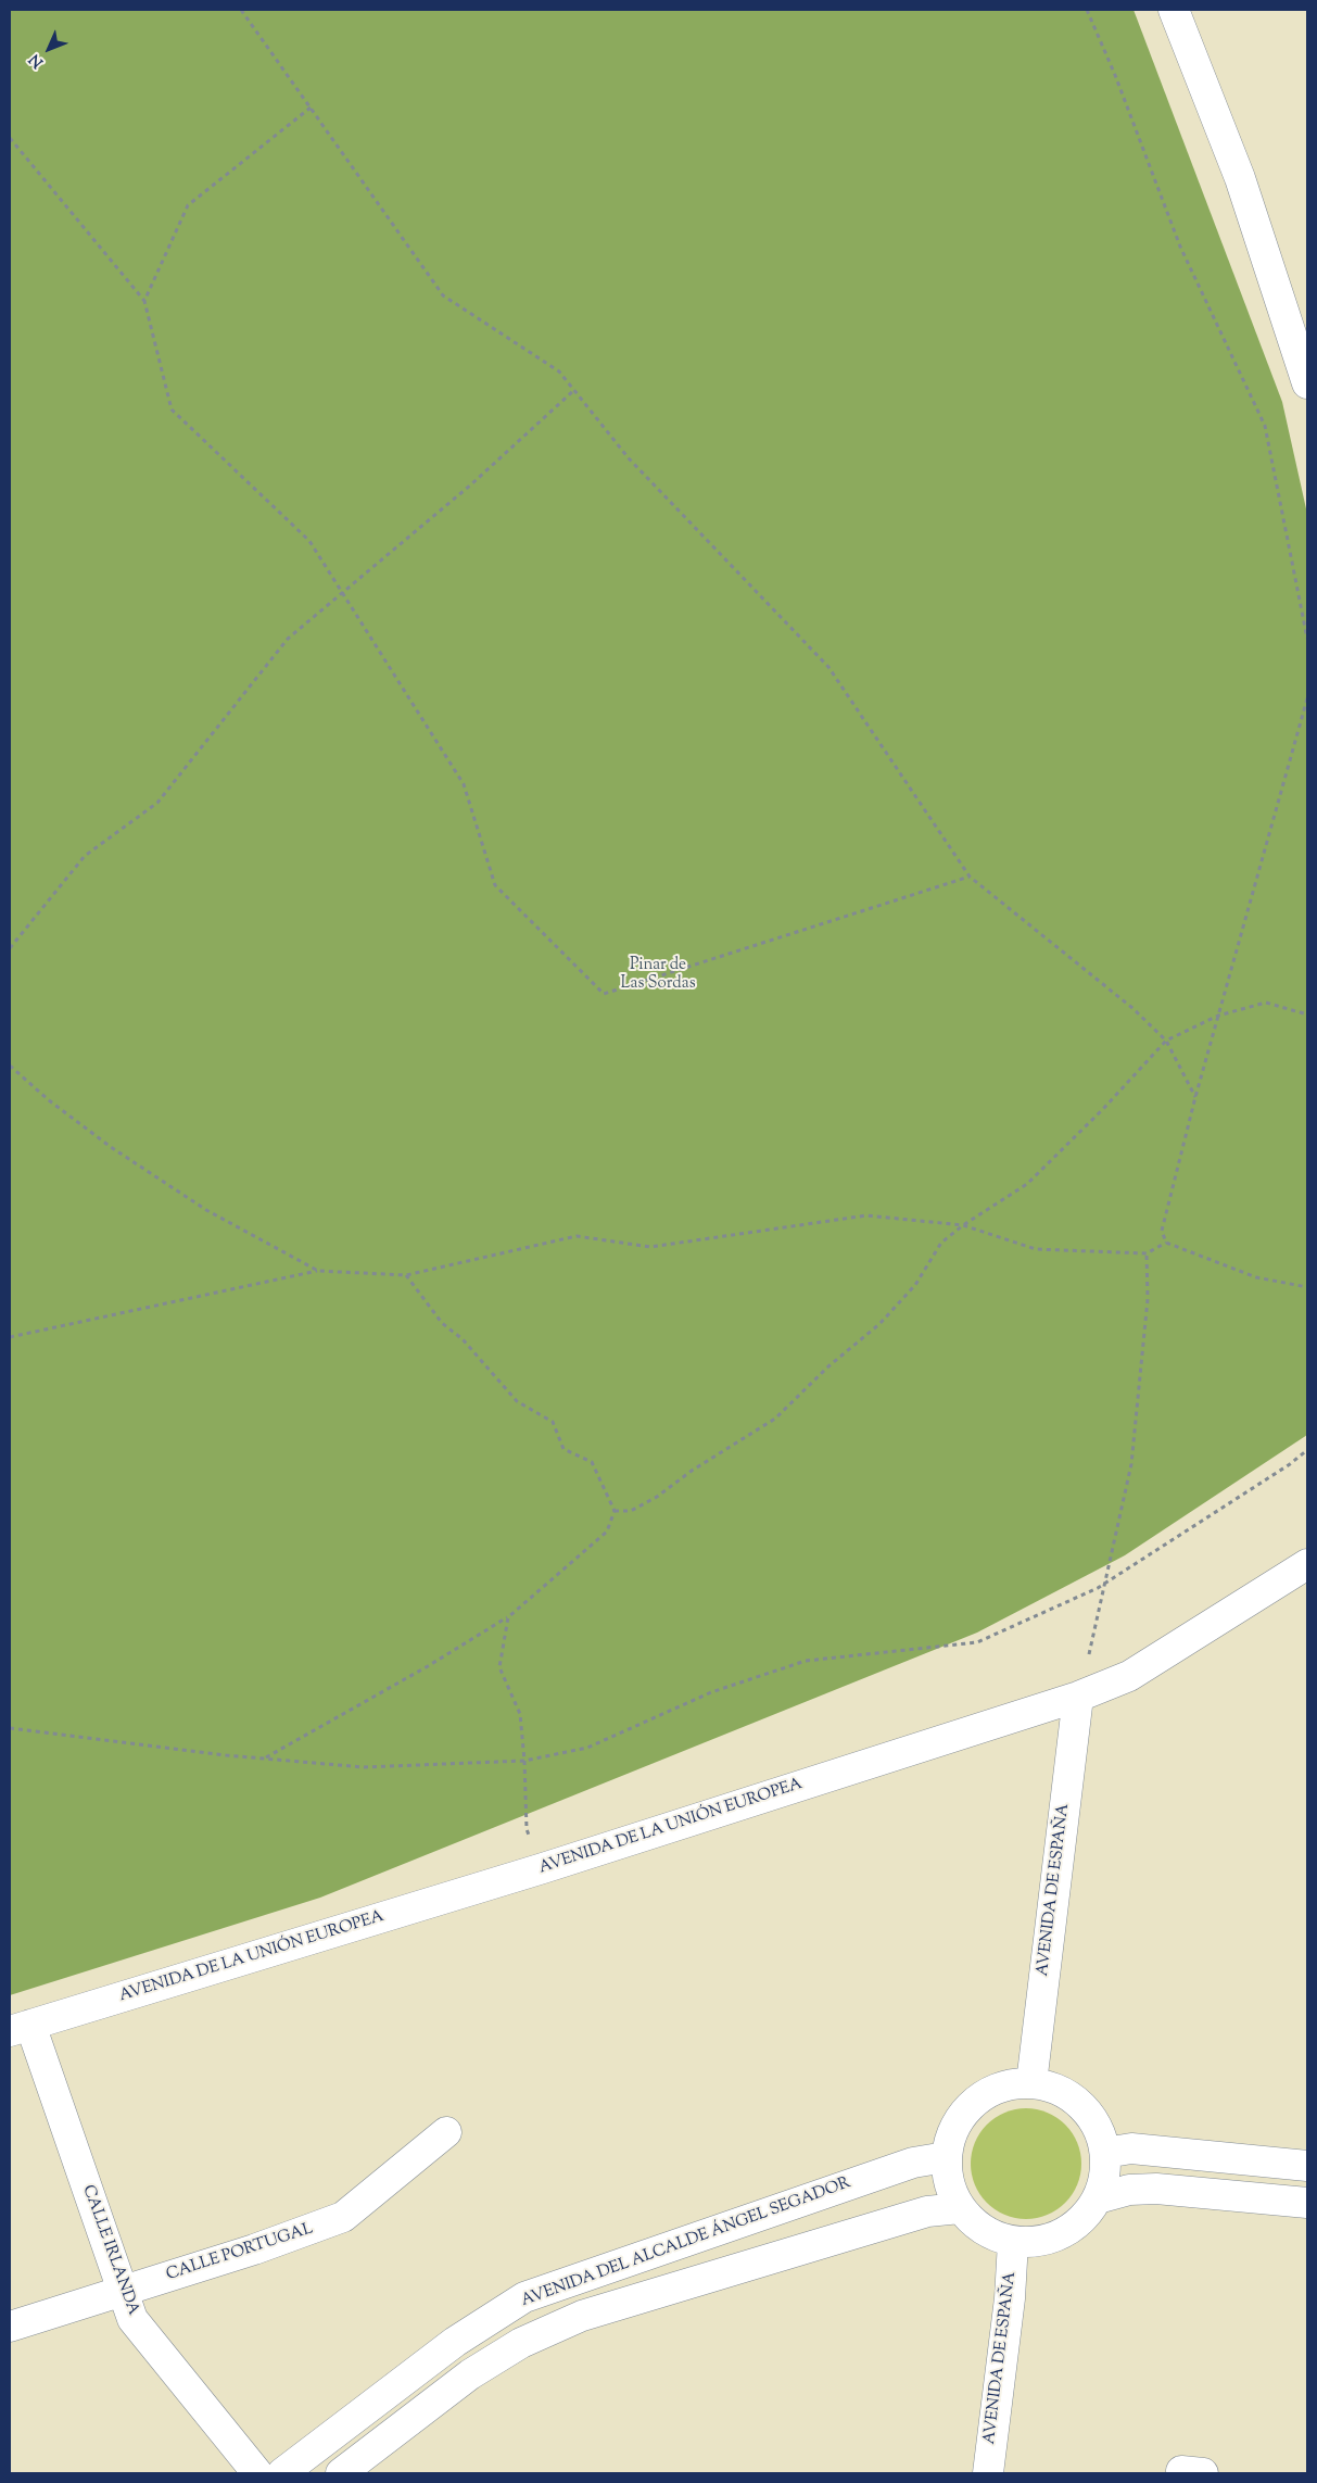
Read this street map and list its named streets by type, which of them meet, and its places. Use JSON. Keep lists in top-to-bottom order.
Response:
{
  "streets": {
    "street": [
      "AVENIDA DE LA UNIÓN EUROPEA",
      "AVENIDA DE ESPAÑA",
      "AVENIDA DEL ALCALDE ÁNGEL SEGADOR",
      "CALLE IRLANDA",
      "CALLE PORTUGAL"
    ]
  },
  "crossings": [
    ["AVENIDA DE LA UNIÓN EUROPEA", "AVENIDA DE ESPAÑA"],
    ["AVENIDA DE LA UNIÓN EUROPEA", "CALLE IRLANDA"],
    ["AVENIDA DE ESPAÑA", "AVENIDA DEL ALCALDE ÁNGEL SEGADOR"],
    ["CALLE IRLANDA", "CALLE PORTUGAL"]
  ],
  "parks": ["Pinar de Las Sordas"],
  "north": "bottom left"
}
